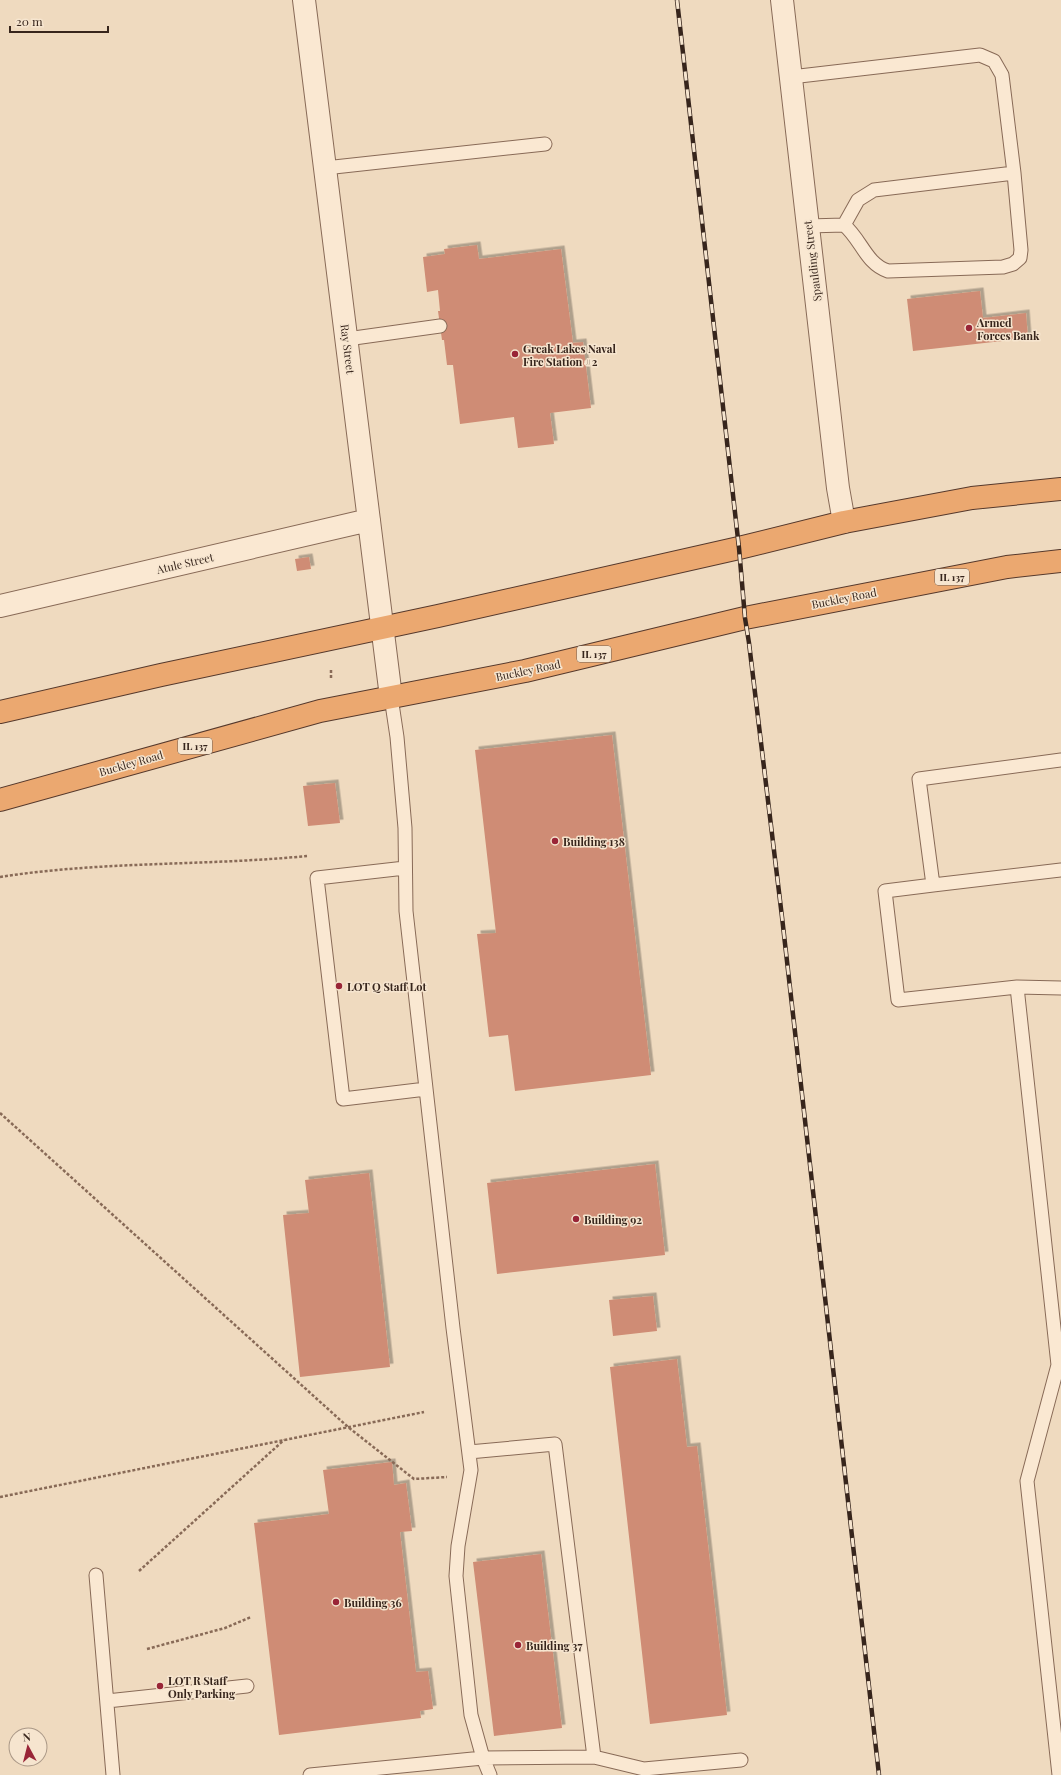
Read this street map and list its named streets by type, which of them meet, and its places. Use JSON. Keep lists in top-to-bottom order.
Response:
{
  "streets": {
    "highway": ["IL 137", "Buckley Road"],
    "street": ["Spaulding Street", "Ray Street", "Atule Street"]
  },
  "crossings": [
    ["Ray Street", "Atule Street"],
    ["Ray Street", "Buckley Road"]
  ],
  "places": [
    "Armed Forces Bank",
    "Greak Lakes Naval Fire Station #2",
    "Building 138",
    "LOT Q Staff Lot",
    "Building 92",
    "Building 36",
    "Building 37",
    "LOT R Staff Only Parking"
  ],
  "scale_bar": "20 m",
  "north": "top"
}
